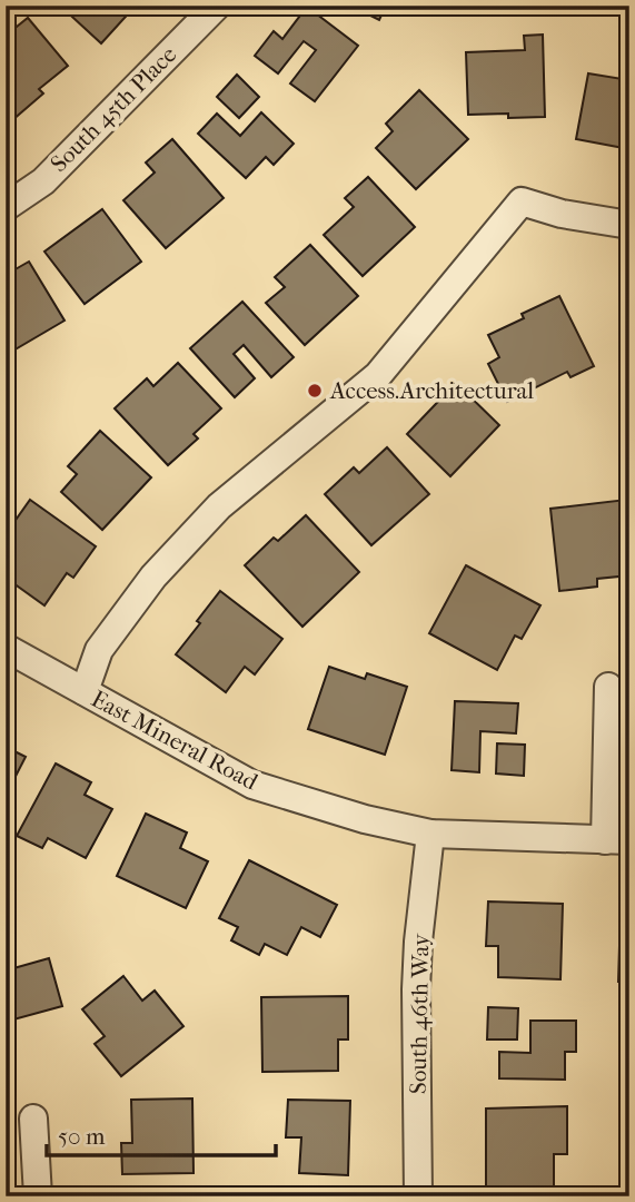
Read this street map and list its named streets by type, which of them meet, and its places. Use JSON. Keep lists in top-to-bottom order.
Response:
{
  "streets": {
    "street": ["South 45th Place", "East Mineral Road", "South 46th Way"]
  },
  "crossings": [
    ["East Mineral Road", "South 46th Way"]
  ],
  "places": ["Access.Architectural"],
  "scale_bar": "50 m"
}
